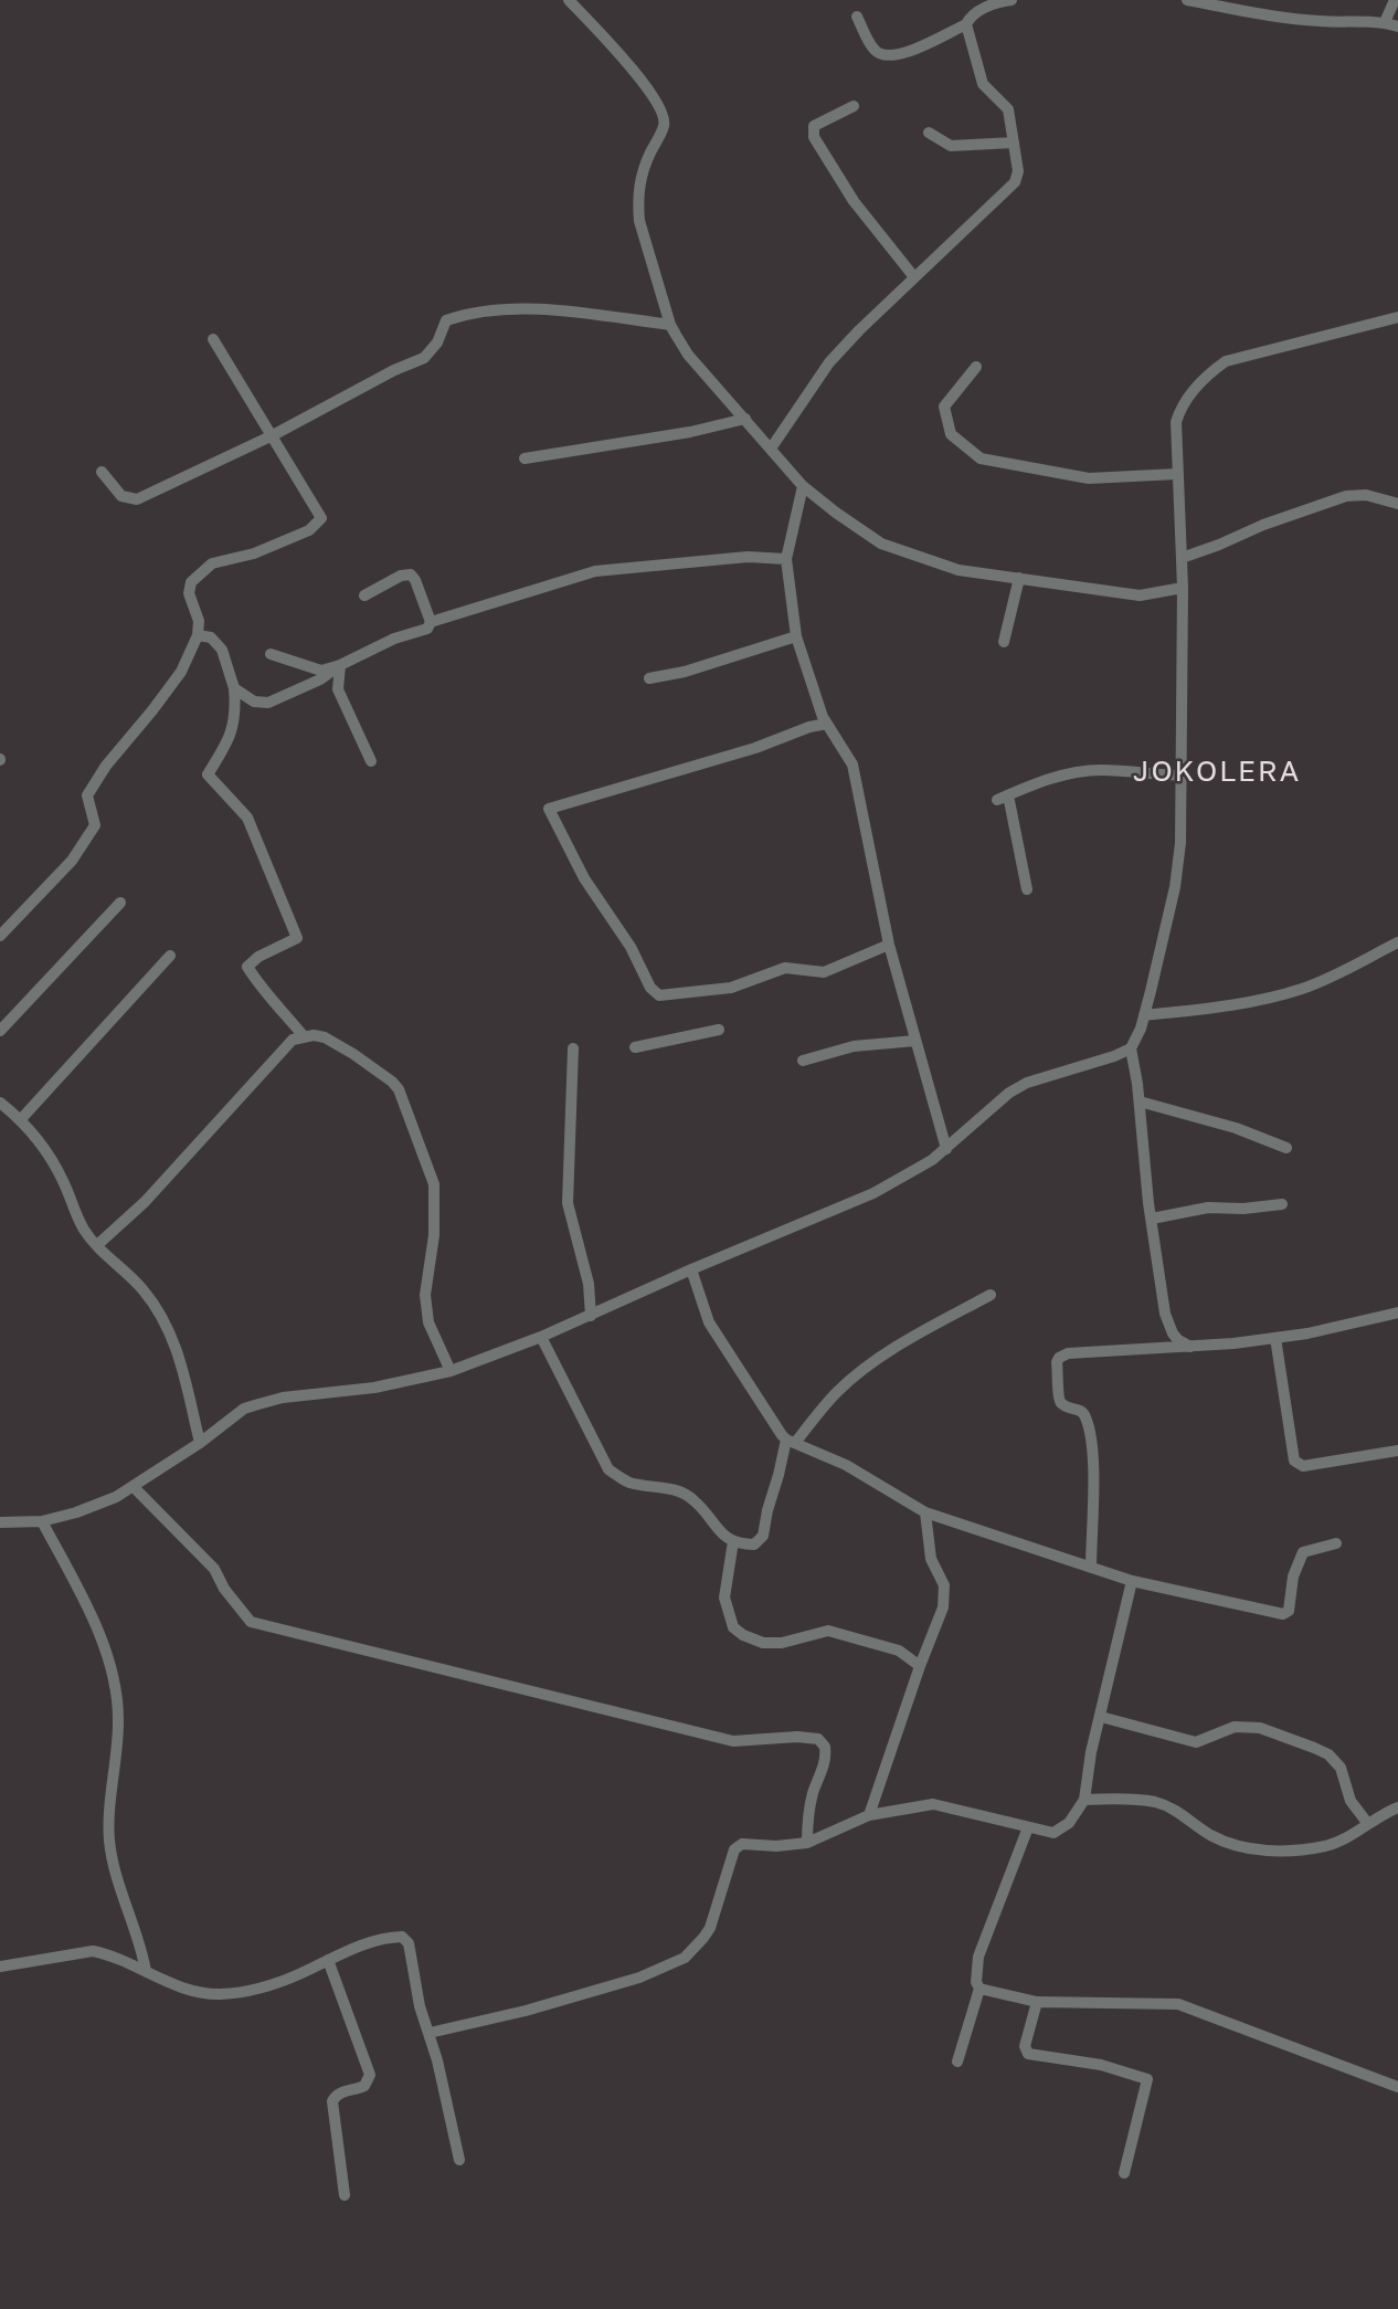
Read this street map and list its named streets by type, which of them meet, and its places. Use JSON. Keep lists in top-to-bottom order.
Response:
{
  "districts": ["JOKOLERA"]
}
